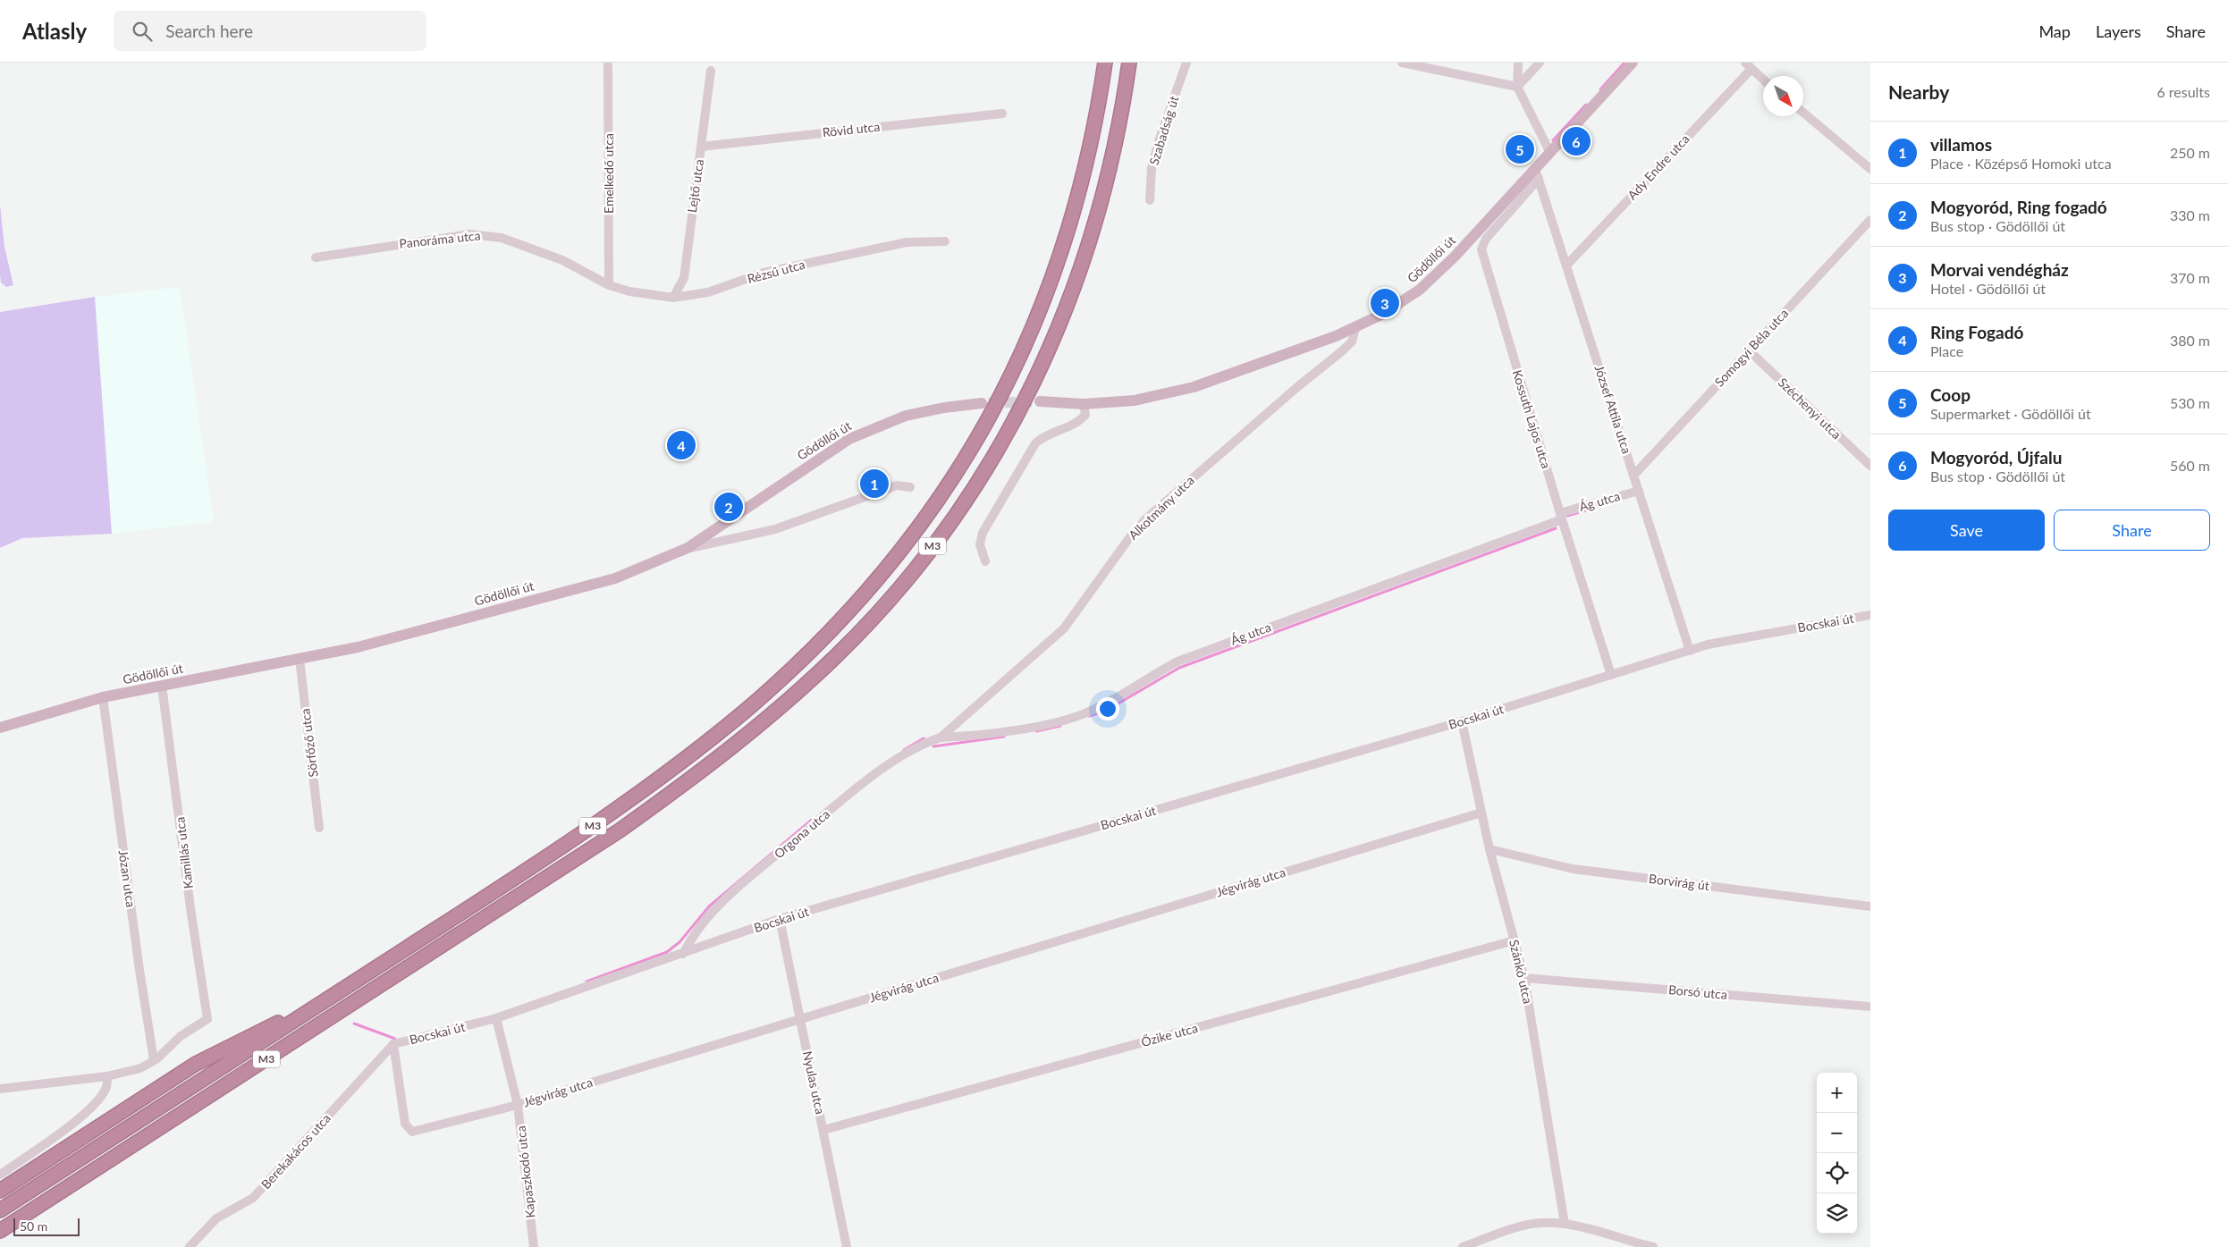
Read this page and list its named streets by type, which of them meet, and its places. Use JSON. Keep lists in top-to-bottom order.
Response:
{
  "streets": {
    "highway": ["M3"],
    "main road": ["Gödöllői út"],
    "street": [
      "Rövid utca",
      "Szabadság út",
      "Ady Endre utca",
      "Emelkedő utca",
      "Lejtő utca",
      "Panoráma utca",
      "Rézsű utca",
      "Somogyi Béla utca",
      "Széchenyi utca",
      "József Attila utca",
      "Kossuth Lajos utca",
      "Ág utca",
      "Alkotmány utca",
      "Bocskai út",
      "Sörfőző utca",
      "Orgona utca",
      "Kamillás utca",
      "Józan utca",
      "Jégvirág utca",
      "Borvirág út",
      "Szánkó utca",
      "Borsó utca",
      "Őzike utca",
      "Nyulas utca",
      "Berekakácos utca",
      "Kapaszkodó utca"
    ]
  },
  "crossings": [
    ["Rövid utca", "Lejtő utca"],
    ["Ady Endre utca", "József Attila utca"],
    ["Emelkedő utca", "Panoráma utca"],
    ["Emelkedő utca", "Rézsű utca"],
    ["Lejtő utca", "Rézsű utca"],
    ["Panoráma utca", "Rézsű utca"],
    ["Gödöllői út", "József Attila utca"],
    ["Gödöllői út", "Kossuth Lajos utca"],
    ["Gödöllői út", "Alkotmány utca"],
    ["Gödöllői út", "Sörfőző utca"],
    ["Gödöllői út", "Kamillás utca"],
    ["Gödöllői út", "Józan utca"],
    ["Somogyi Béla utca", "Széchenyi utca"],
    ["Somogyi Béla utca", "József Attila utca"],
    ["József Attila utca", "Kossuth Lajos utca"],
    ["József Attila utca", "Ág utca"],
    ["József Attila utca", "Bocskai út"],
    ["Kossuth Lajos utca", "Ág utca"],
    ["Kossuth Lajos utca", "Bocskai út"],
    ["Ág utca", "Alkotmány utca"],
    ["Ág utca", "Orgona utca"],
    ["Alkotmány utca", "Orgona utca"],
    ["Bocskai út", "Orgona utca"],
    ["Bocskai út", "Jégvirág utca"],
    ["Bocskai út", "Szánkó utca"],
    ["Bocskai út", "Nyulas utca"],
    ["Bocskai út", "Berekakácos utca"],
    ["Bocskai út", "Kapaszkodó utca"],
    ["Kamillás utca", "Józan utca"],
    ["Jégvirág utca", "Szánkó utca"],
    ["Jégvirág utca", "Nyulas utca"],
    ["Jégvirág utca", "Berekakácos utca"],
    ["Jégvirág utca", "Kapaszkodó utca"],
    ["Borvirág út", "Szánkó utca"],
    ["Szánkó utca", "Borsó utca"],
    ["Szánkó utca", "Őzike utca"],
    ["Őzike utca", "Nyulas utca"]
  ],
  "scale_bar": "50 m",
  "north": "bottom right",
  "page": {
    "header": "Atlasly",
    "search": "Search here",
    "nav": ["Map", "Layers", "Share"],
    "heading": ["Nearby", "6 results"],
    "list": [
      {
        "mark": "1",
        "name": "villamos",
        "note": "Place · Középső Homoki utca",
        "value": "250 m"
      },
      {
        "mark": "2",
        "name": "Mogyoród, Ring fogadó",
        "note": "Bus stop · Gödöllői út",
        "value": "330 m"
      },
      {
        "mark": "3",
        "name": "Morvai vendégház",
        "note": "Hotel · Gödöllői út",
        "value": "370 m"
      },
      {
        "mark": "4",
        "name": "Ring Fogadó",
        "note": "Place",
        "value": "380 m"
      },
      {
        "mark": "5",
        "name": "Coop",
        "note": "Supermarket · Gödöllői út",
        "value": "530 m"
      },
      {
        "mark": "6",
        "name": "Mogyoród, Újfalu",
        "note": "Bus stop · Gödöllői út",
        "value": "560 m"
      }
    ],
    "pins": [
      "6",
      "5",
      "3",
      "4",
      "1",
      "2"
    ],
    "buttons": ["Save", "Share"],
    "map_buttons": ["+", "−"],
    "scale": "50 m"
  }
}
